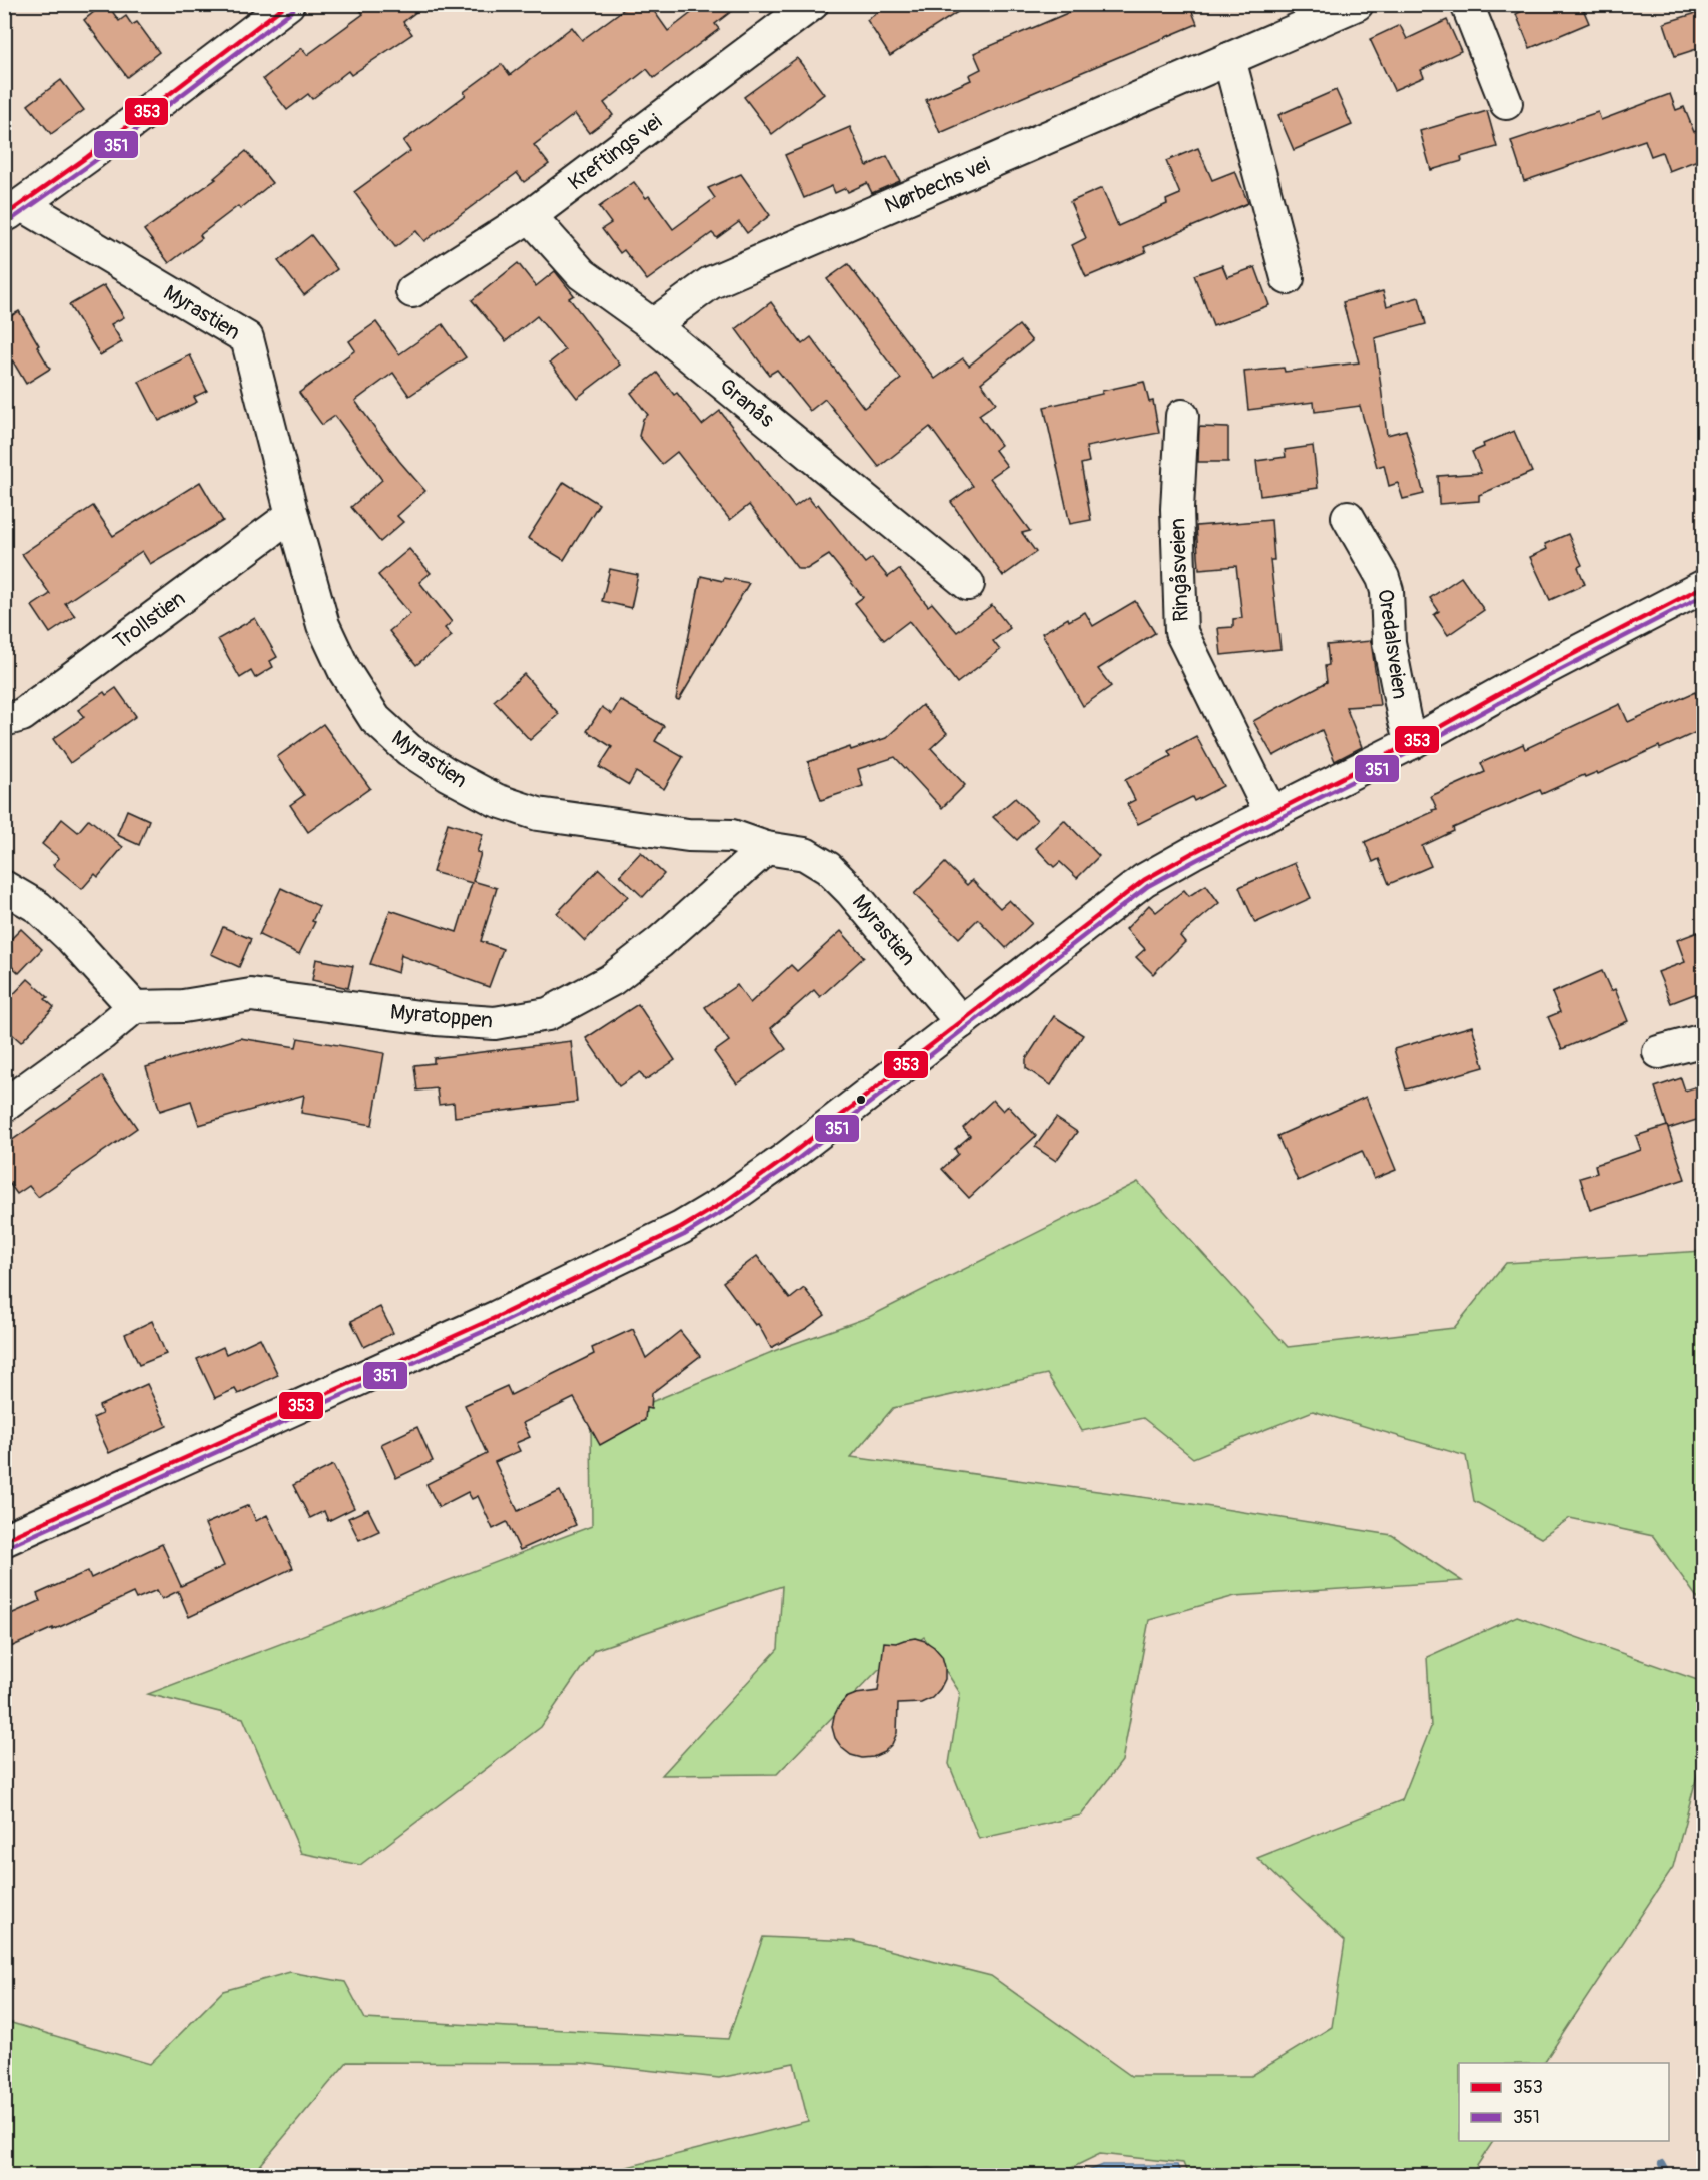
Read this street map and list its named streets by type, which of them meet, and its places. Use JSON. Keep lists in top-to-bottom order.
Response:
{
  "streets": {
    "street": [
      "Kreftings vei",
      "Nørbechs vei",
      "Myrastien",
      "Granås",
      "Ringåsveien",
      "Trollstien",
      "Oredalsveien",
      "Myratoppen"
    ]
  },
  "crossings": [
    ["Kreftings vei", "Granås"],
    ["Nørbechs vei", "Granås"],
    ["Myrastien", "Trollstien"],
    ["Myrastien", "Myratoppen"]
  ],
  "lines": ["transit line 353", "transit line 351"],
  "legend": ["353", "351"]
}
